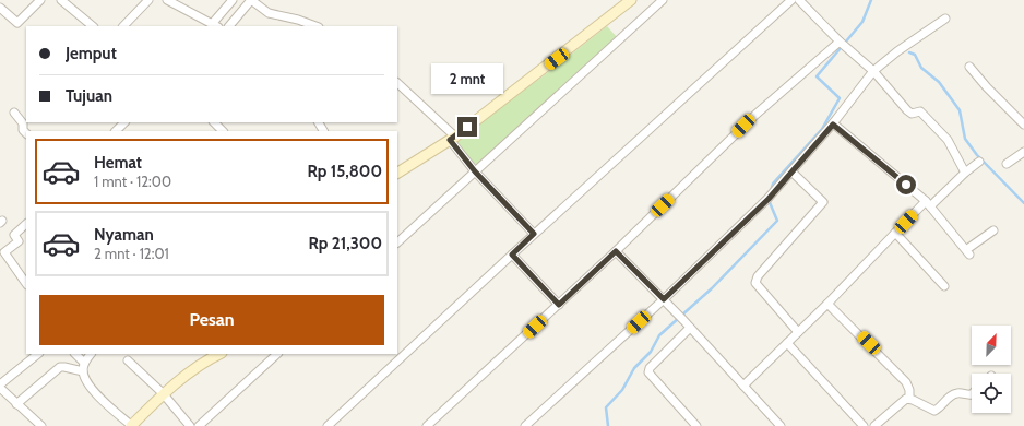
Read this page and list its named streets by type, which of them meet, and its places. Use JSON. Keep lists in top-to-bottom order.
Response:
{
  "north": "top right",
  "page": {
    "banner": ["Jemput", "Tujuan"],
    "bubble": "2 mnt",
    "list": [
      {
        "name": "Hemat",
        "note": "1 mnt · 12:00",
        "value": "Rp 15,800"
      },
      {
        "name": "Nyaman",
        "note": "2 mnt · 12:01",
        "value": "Rp 21,300"
      }
    ],
    "buttons": "Pesan"
  }
}
